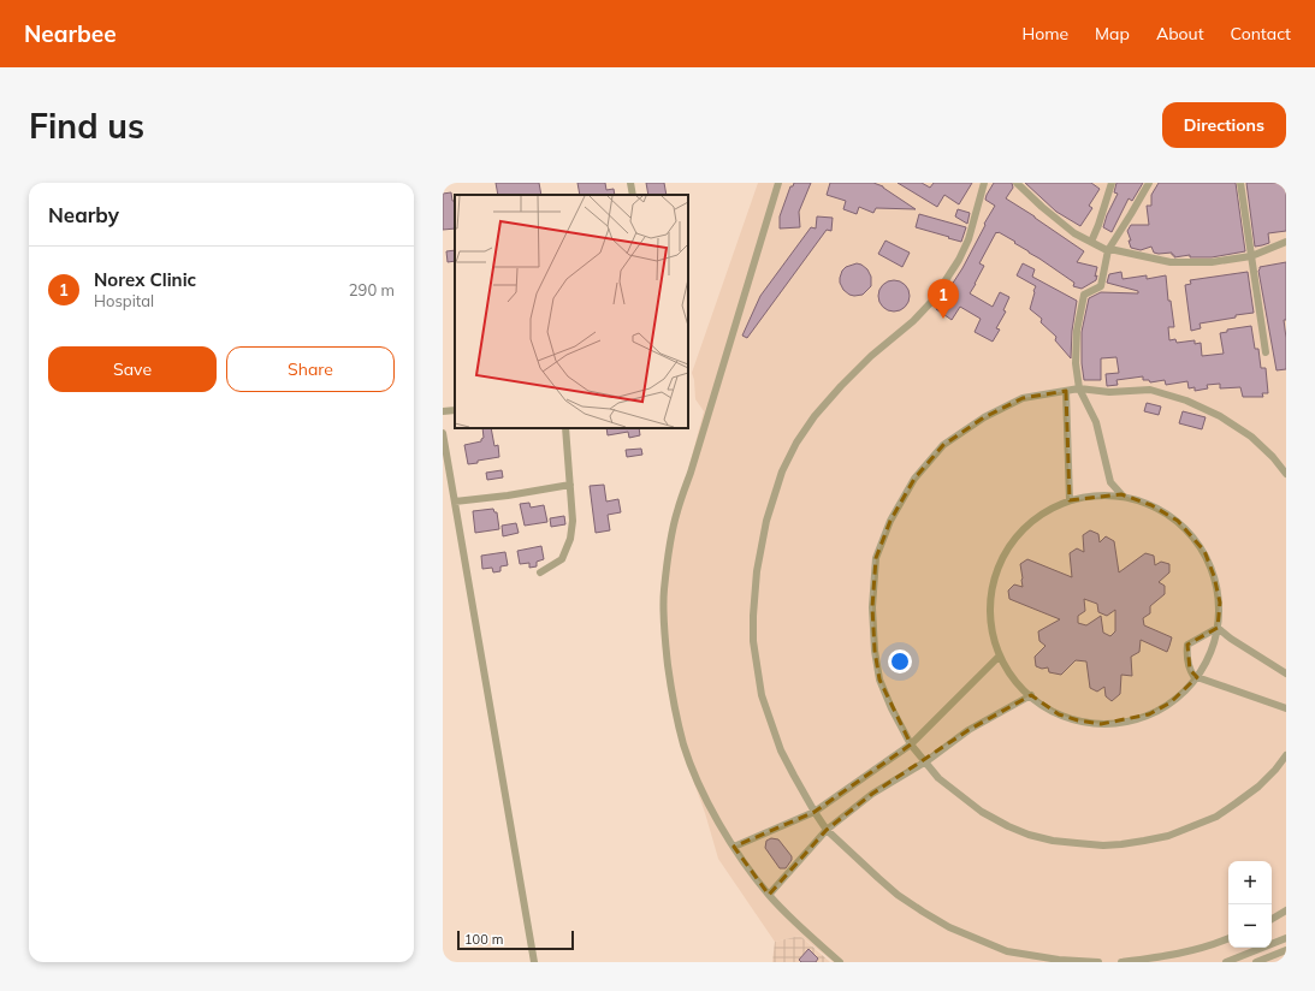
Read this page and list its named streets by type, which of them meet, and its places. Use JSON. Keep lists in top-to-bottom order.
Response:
{
  "scale_bar": "100 m",
  "page": {
    "header": "Nearbee",
    "nav": [
      "Home",
      "Map",
      "About",
      "Contact"
    ],
    "buttons": [
      "Directions",
      ["Save", "Share"]
    ],
    "title": "Find us",
    "heading": "Nearby",
    "list": [
      {
        "mark": "1",
        "name": "Norex Clinic",
        "note": "Hospital",
        "value": "290 m"
      }
    ],
    "pins": "1",
    "map_buttons": ["+", "−"],
    "scale": "100 m"
  }
}
